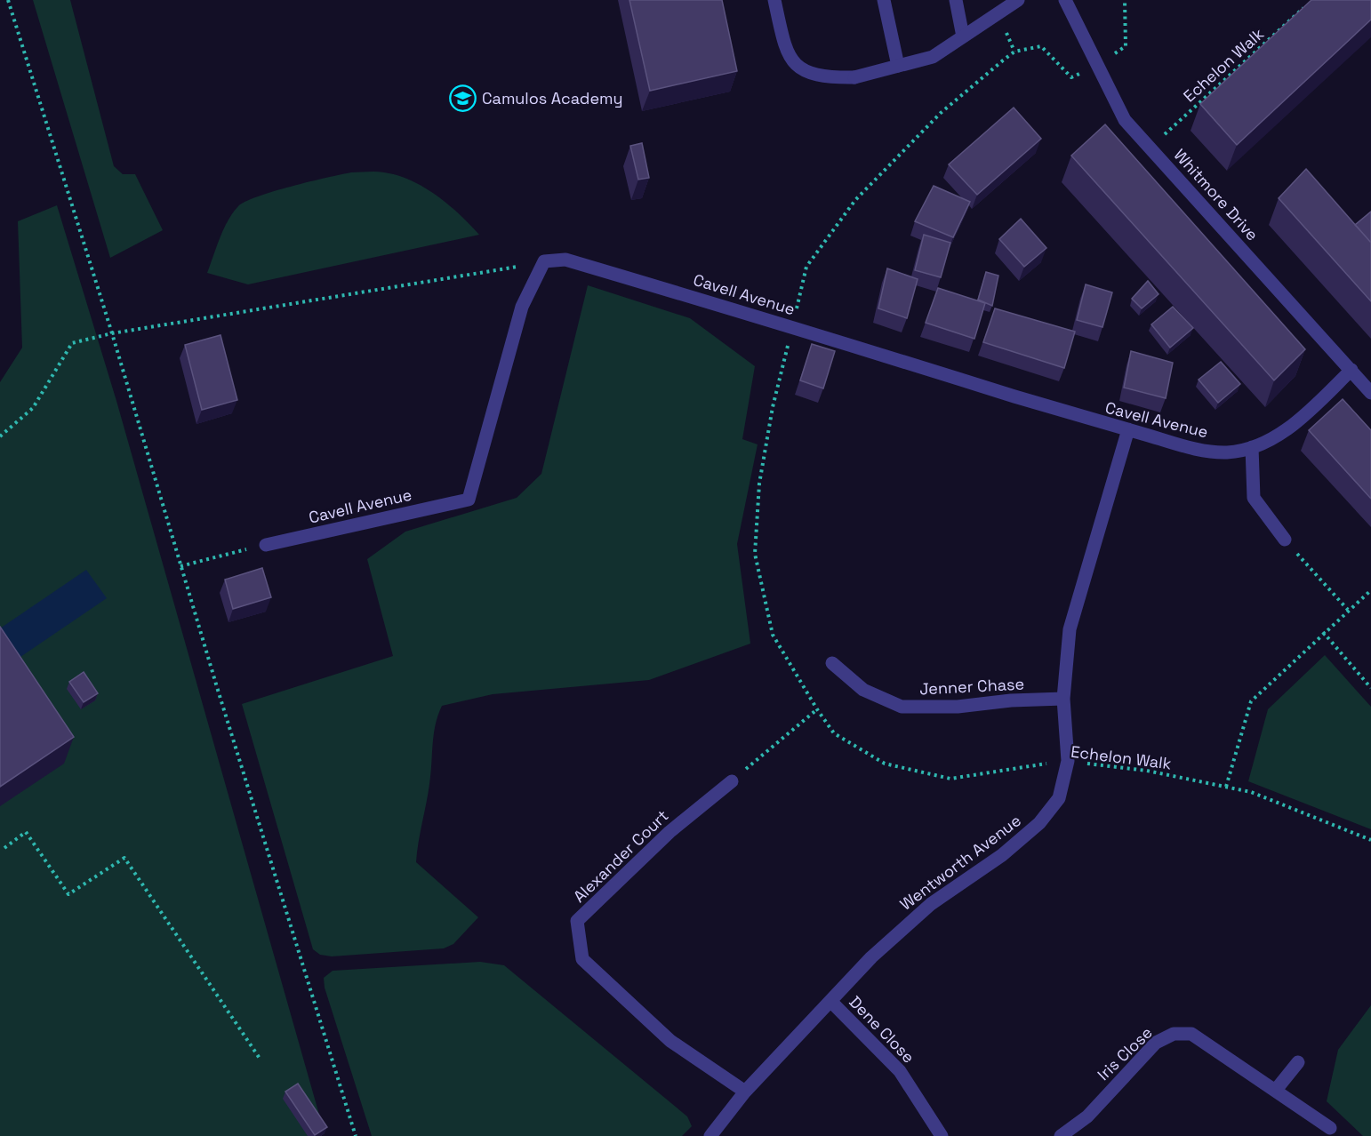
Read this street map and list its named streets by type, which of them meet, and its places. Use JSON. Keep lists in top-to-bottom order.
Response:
{
  "streets": {
    "street": [
      "Whitmore Drive",
      "Cavell Avenue",
      "Jenner Chase",
      "Alexander Court",
      "Wentworth Avenue",
      "Dene Close",
      "Iris Close"
    ],
    "path": ["Echelon Walk"]
  },
  "crossings": [
    ["Echelon Walk", "Whitmore Drive"],
    ["Echelon Walk", "Cavell Avenue"],
    ["Echelon Walk", "Wentworth Avenue"],
    ["Whitmore Drive", "Cavell Avenue"],
    ["Cavell Avenue", "Wentworth Avenue"],
    ["Jenner Chase", "Wentworth Avenue"],
    ["Alexander Court", "Wentworth Avenue"],
    ["Wentworth Avenue", "Dene Close"]
  ],
  "places": {
    "school or university": ["Camulos Academy"]
  }
}
